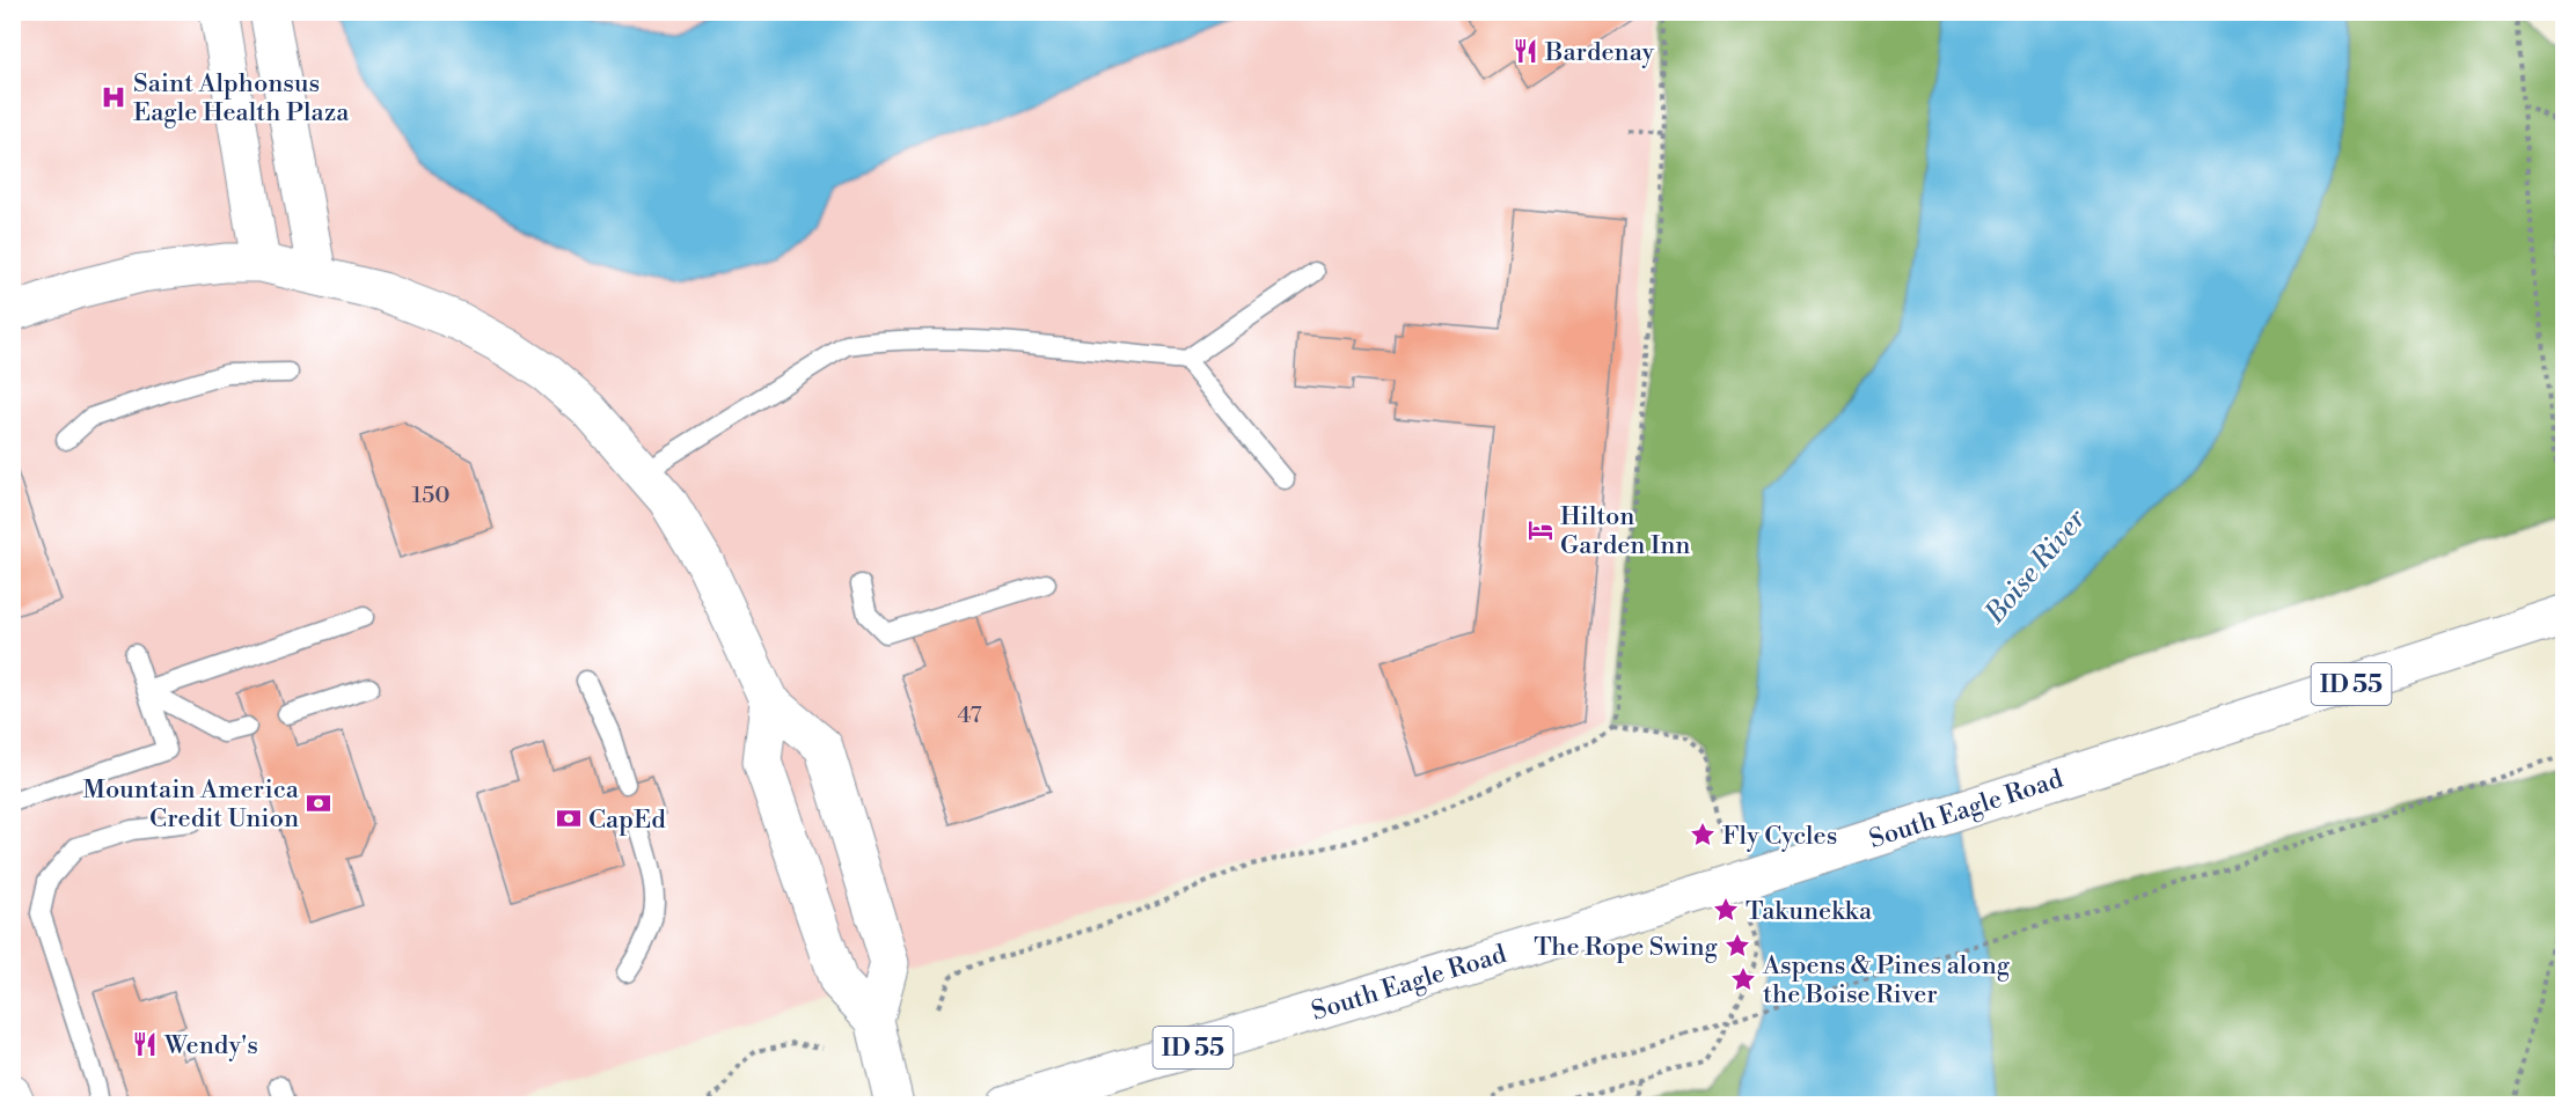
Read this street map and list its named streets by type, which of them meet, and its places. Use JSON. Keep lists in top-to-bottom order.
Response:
{
  "streets": {
    "main road": ["ID 55", "South Eagle Road"]
  },
  "water": ["Boise River"],
  "places": {
    "restaurant": ["Bardenay", "Wendy's"],
    "hospital": ["Saint Alphonsus Eagle Health Plaza"],
    "hotel": ["Hilton Garden Inn"],
    "bank": ["Mountain America Credit Union", "CapEd"],
    "place": [
      "Fly Cycles",
      "Takunekka",
      "The Rope Swing",
      "Aspens & Pines along the Boise River"
    ]
  },
  "house_numbers": ["150", "47"]
}
